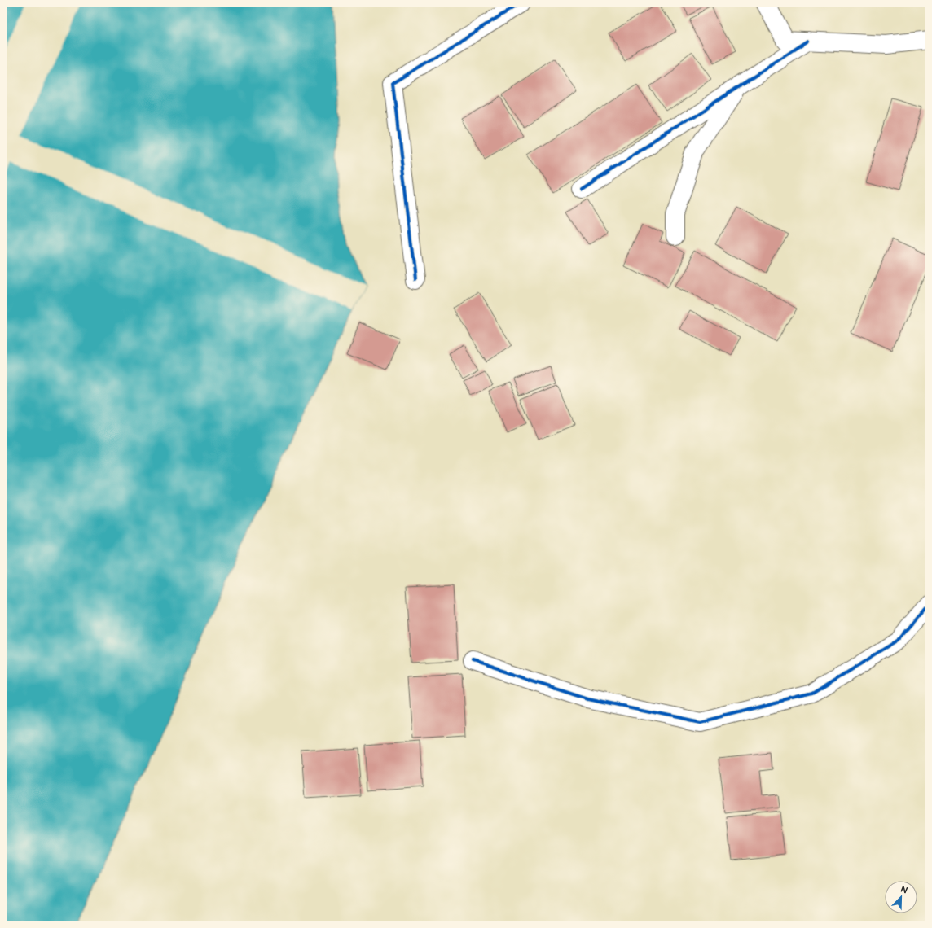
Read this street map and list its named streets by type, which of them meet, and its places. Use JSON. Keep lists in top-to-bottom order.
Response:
{
  "north": "top right"
}
